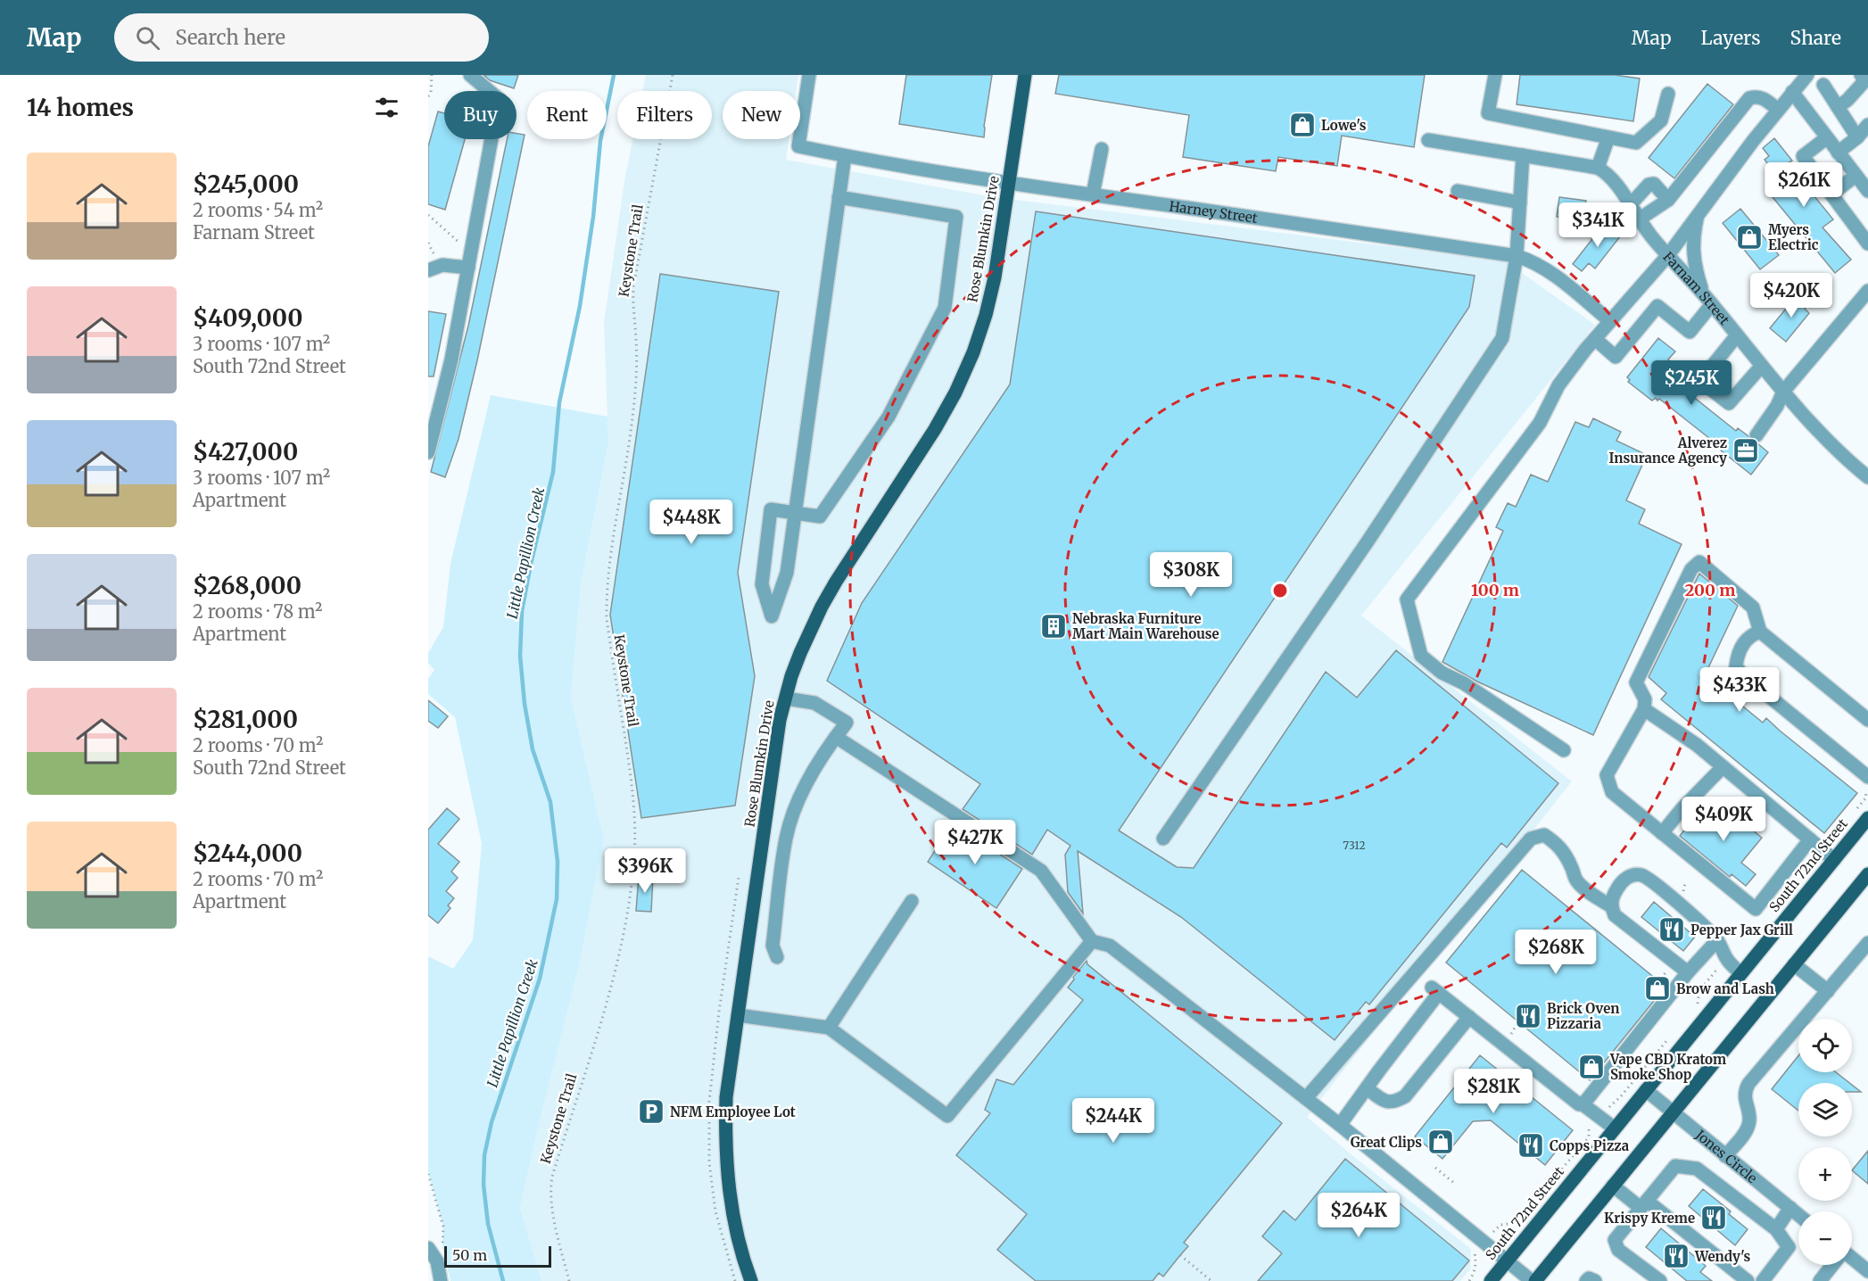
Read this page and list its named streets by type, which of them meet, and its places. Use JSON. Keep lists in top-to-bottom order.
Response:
{
  "streets": {
    "main road": ["Rose Blumkin Drive", "South 72nd Street"],
    "street": ["Harney Street", "Farnam Street", "Jones Circle"],
    "path": ["Keystone Trail"]
  },
  "crossings": [
    ["Harney Street", "Rose Blumkin Drive"],
    ["South 72nd Street", "Jones Circle"]
  ],
  "water": ["Little Papillion Creek"],
  "places": {
    "shop": [
      "Lowe's",
      "Myers Electric",
      "Brow and Lash",
      "Vape CBD Kratom Smoke Shop",
      "Great Clips"
    ],
    "office": ["Alverez Insurance Agency"],
    "building": ["Nebraska Furniture Mart Main Warehouse"],
    "restaurant": [
      "Pepper Jax Grill",
      "Brick Oven Pizzaria",
      "Copps Pizza",
      "Krispy Kreme",
      "Wendy's"
    ],
    "parking": ["NFM Employee Lot"]
  },
  "house_numbers": ["7312"],
  "scale_bar": "50 m",
  "page": {
    "header": "Map",
    "search": "Search here",
    "nav": ["Map", "Layers", "Share"],
    "heading": "14 homes",
    "chip": [
      "Buy",
      "Rent",
      "Filters",
      "New"
    ],
    "list": [
      {
        "name": "$245,000",
        "note": "2 rooms · 54 m² · Farnam Street"
      },
      {
        "name": "$409,000",
        "note": "3 rooms · 107 m² · South 72nd Street"
      },
      {
        "name": "$427,000",
        "note": "3 rooms · 107 m² · Apartment"
      },
      {
        "name": "$268,000",
        "note": "2 rooms · 78 m² · Apartment"
      },
      {
        "name": "$281,000",
        "note": "2 rooms · 70 m² · South 72nd Street"
      },
      {
        "name": "$244,000",
        "note": "2 rooms · 70 m² · Apartment"
      }
    ],
    "price": [
      "$261K",
      "$341K",
      "$420K",
      "$245K",
      "$448K",
      "$308K",
      "$433K",
      "$409K",
      "$427K",
      "$396K",
      "$268K",
      "$281K",
      "$244K",
      "$264K"
    ],
    "map_buttons": ["+", "−"],
    "scale": "50 m"
  },
  "rings": ["100 m", "200 m"]
}
